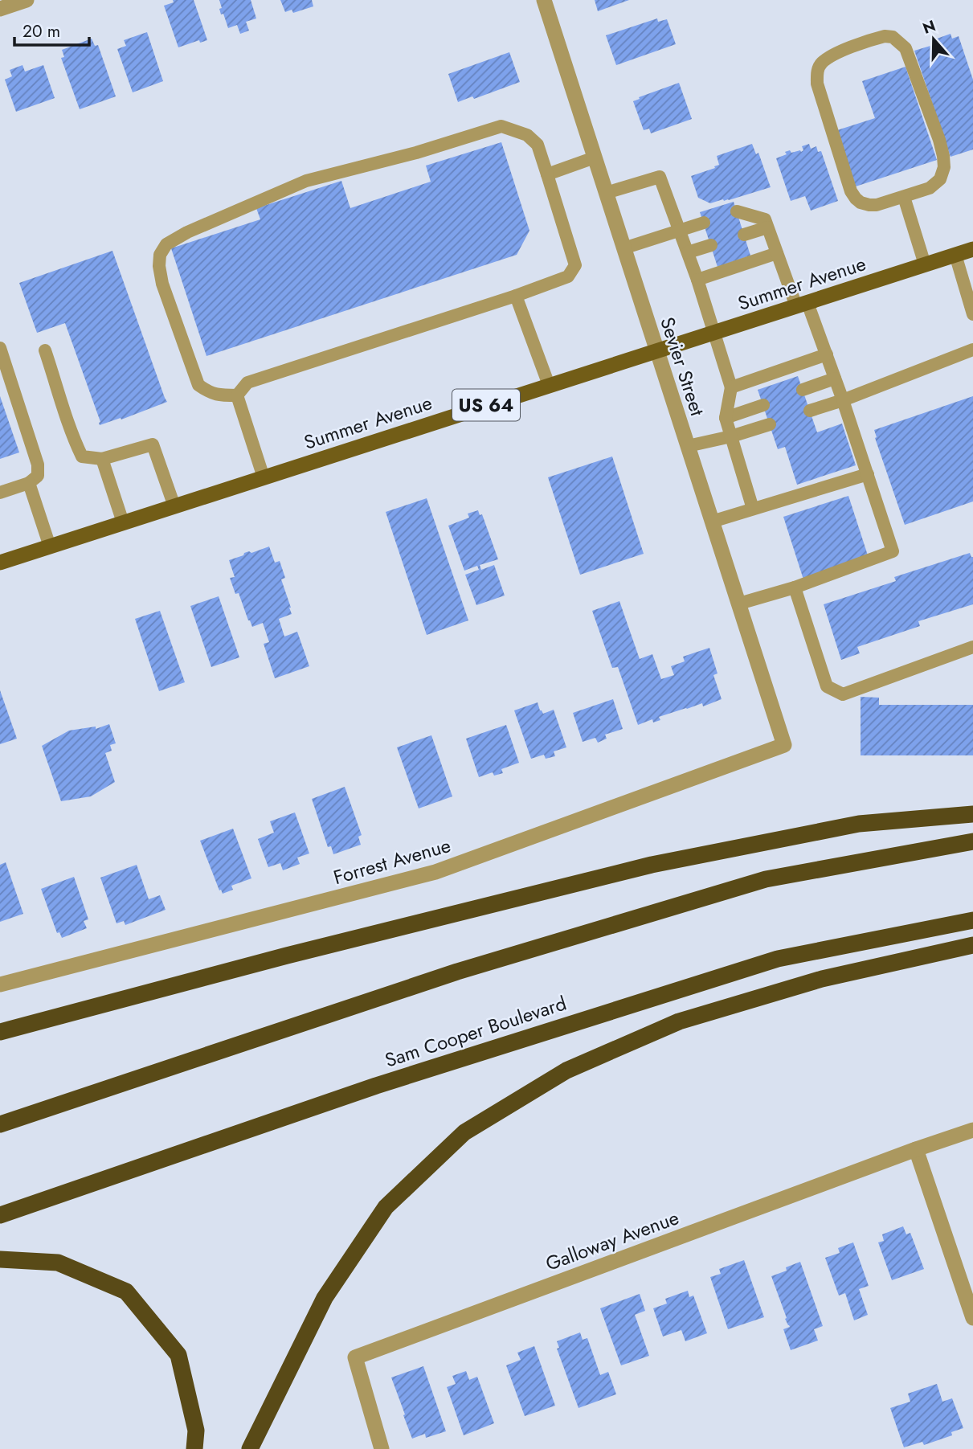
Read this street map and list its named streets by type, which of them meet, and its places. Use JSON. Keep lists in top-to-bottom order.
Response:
{
  "streets": {
    "highway": ["Sam Cooper Boulevard"],
    "main road": ["Summer Avenue", "US 64"],
    "street": ["Sevier Street", "Forrest Avenue", "Galloway Avenue"]
  },
  "crossings": [
    ["Summer Avenue", "Sevier Street"],
    ["Sevier Street", "Forrest Avenue"]
  ],
  "scale_bar": "20 m",
  "north": "top"
}
